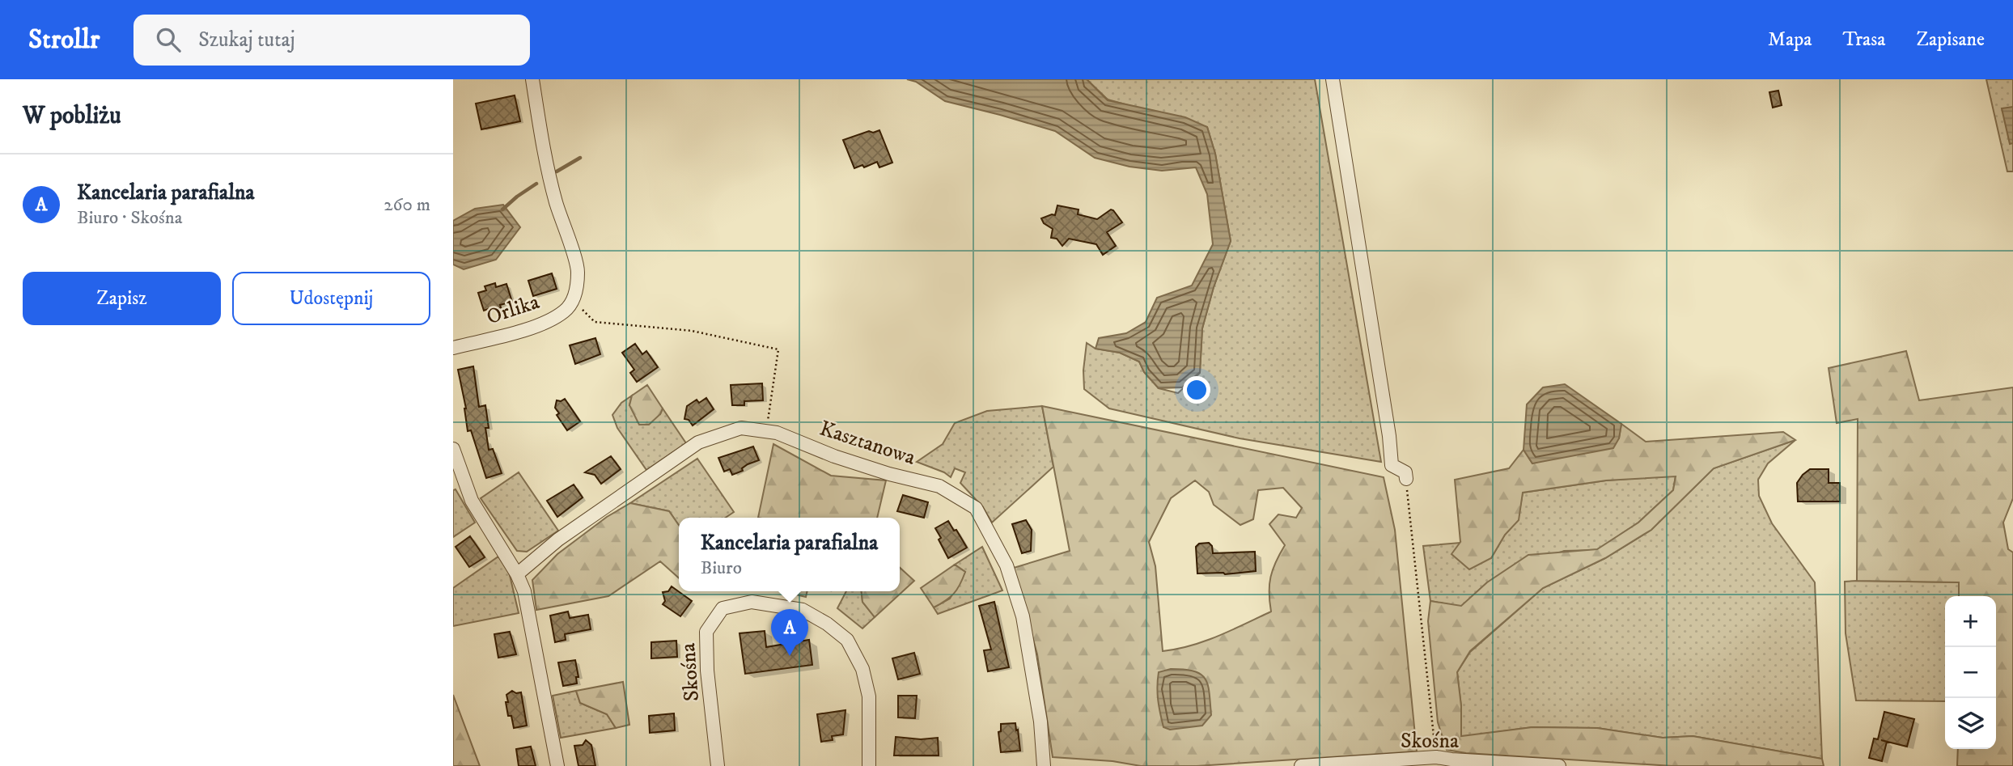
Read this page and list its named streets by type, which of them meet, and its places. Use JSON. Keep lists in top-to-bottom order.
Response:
{
  "streets": {
    "street": ["Orlika", "Kasztanowa", "Skośna"]
  },
  "page": {
    "header": "Strollr",
    "search": "Szukaj tutaj",
    "nav": ["Mapa", "Trasa", "Zapisane"],
    "heading": "W pobliżu",
    "list": [
      {
        "mark": "A",
        "name": "Kancelaria parafialna",
        "note": "Biuro · Skośna",
        "value": "260 m"
      }
    ],
    "buttons": ["Zapisz", "Udostępnij"],
    "popup": ["Kancelaria parafialna", "Biuro"],
    "map_buttons": ["+", "−"],
    "pins": "A"
  }
}
